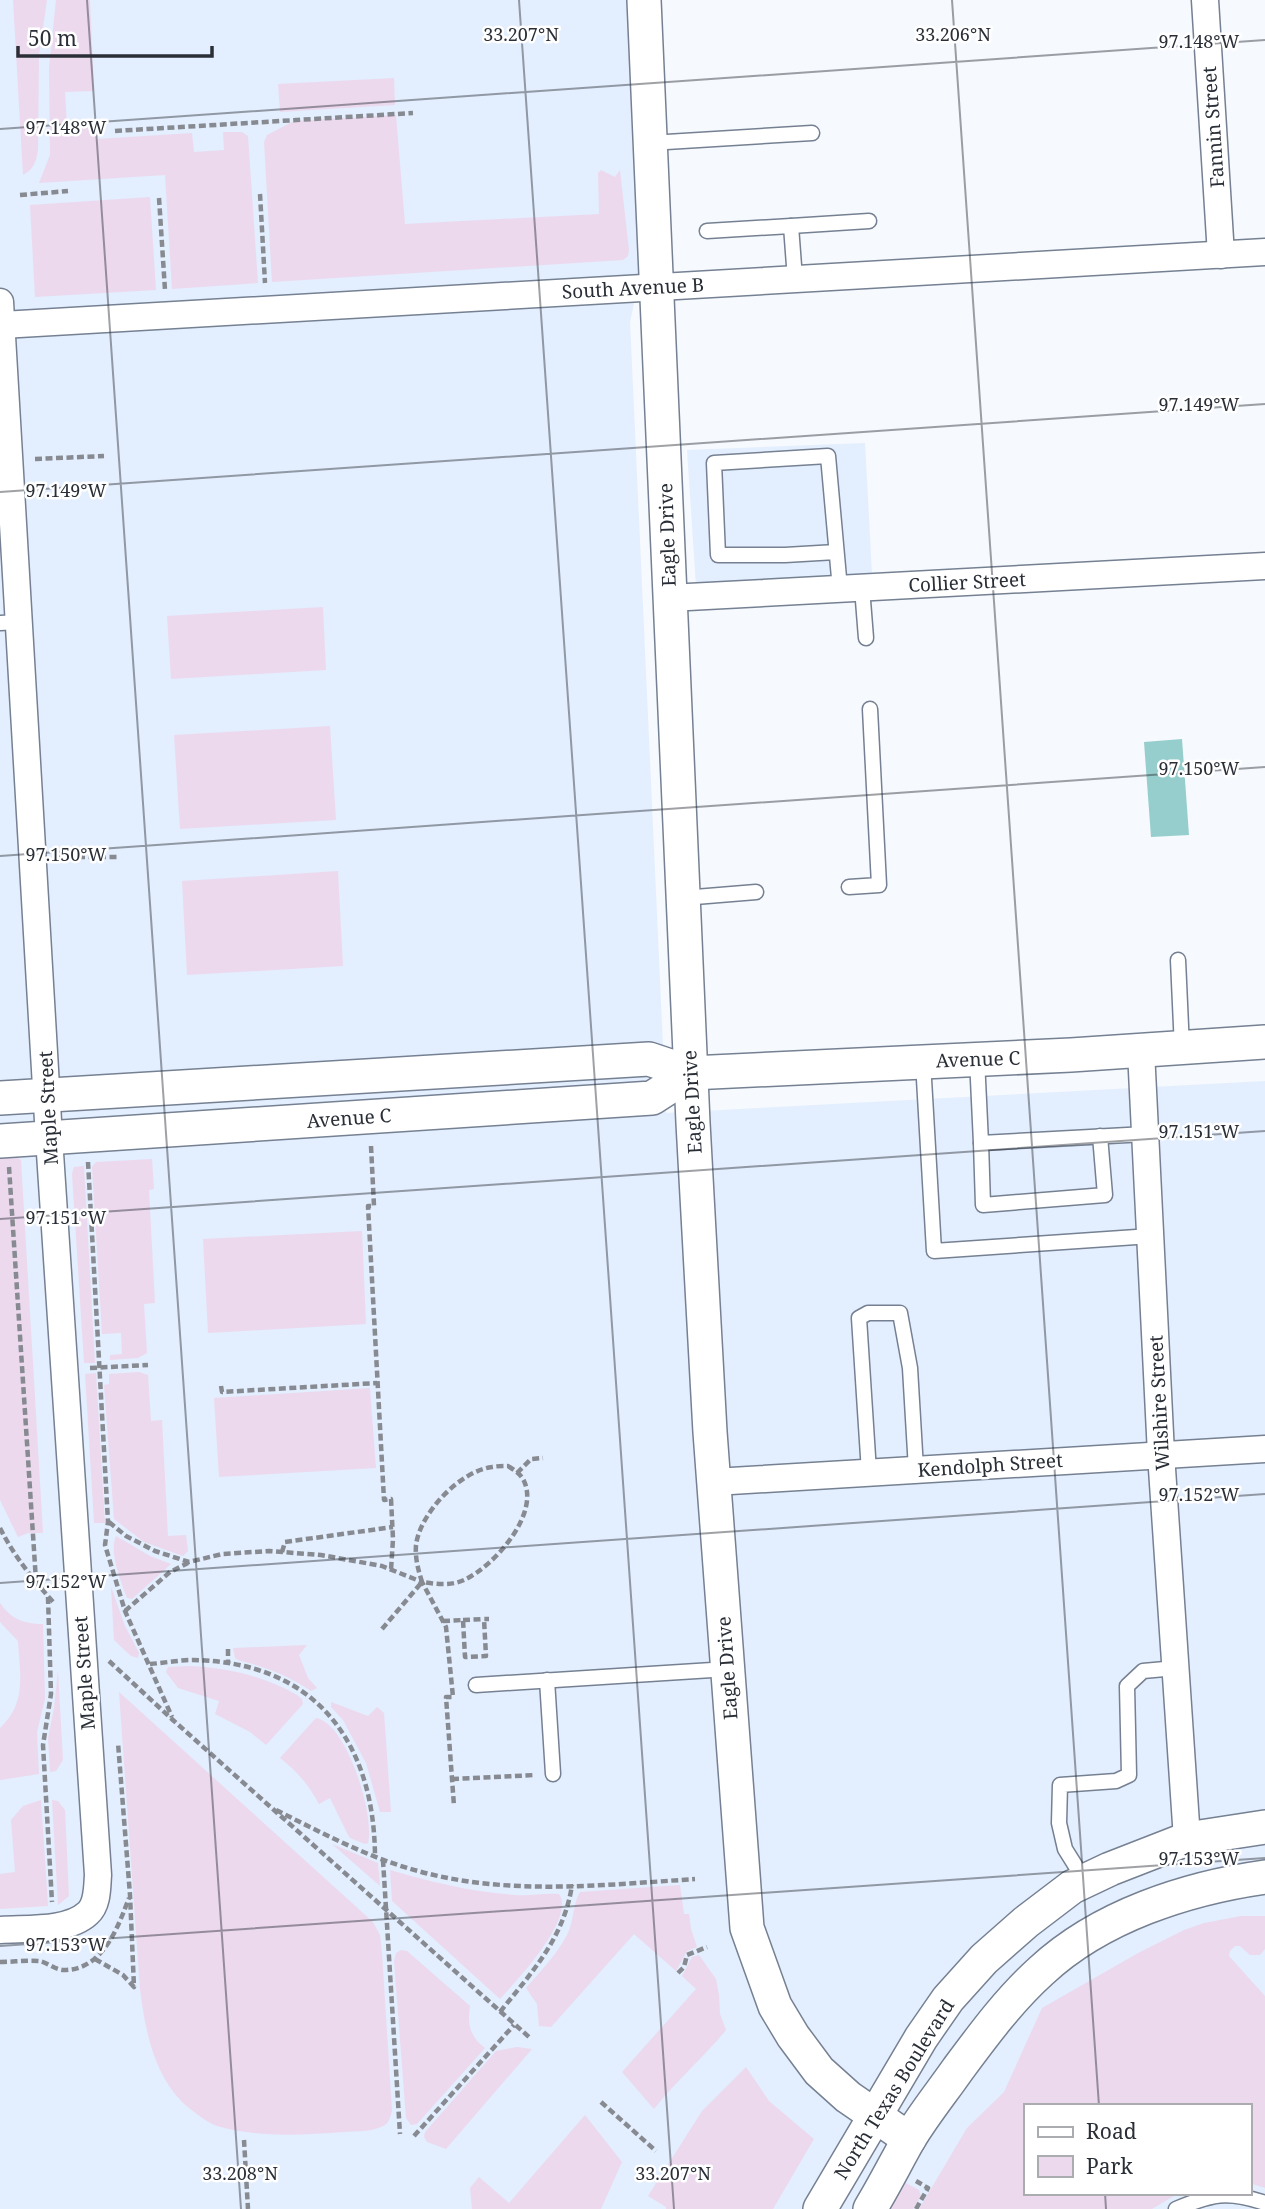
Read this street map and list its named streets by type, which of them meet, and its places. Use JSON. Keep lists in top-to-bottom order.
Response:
{
  "streets": {
    "street": [
      "Fannin Street",
      "South Avenue B",
      "Eagle Drive",
      "Collier Street",
      "Avenue C",
      "Maple Street",
      "Wilshire Street",
      "Kendolph Street",
      "North Texas Boulevard"
    ]
  },
  "crossings": [
    ["Fannin Street", "South Avenue B"],
    ["South Avenue B", "Eagle Drive"],
    ["South Avenue B", "Maple Street"],
    ["Eagle Drive", "Collier Street"],
    ["Eagle Drive", "Avenue C"],
    ["Eagle Drive", "Kendolph Street"],
    ["Eagle Drive", "North Texas Boulevard"],
    ["Avenue C", "Maple Street"],
    ["Avenue C", "Wilshire Street"],
    ["Wilshire Street", "Kendolph Street"],
    ["Wilshire Street", "North Texas Boulevard"]
  ],
  "legend": ["Road", "Park"],
  "scale_bar": "50 m",
  "coordinates": [
    "33.207°N",
    "33.206°N",
    "97.148°W",
    "97.149°W",
    "97.150°W",
    "97.151°W",
    "97.152°W",
    "97.153°W",
    "33.208°N"
  ]
}
